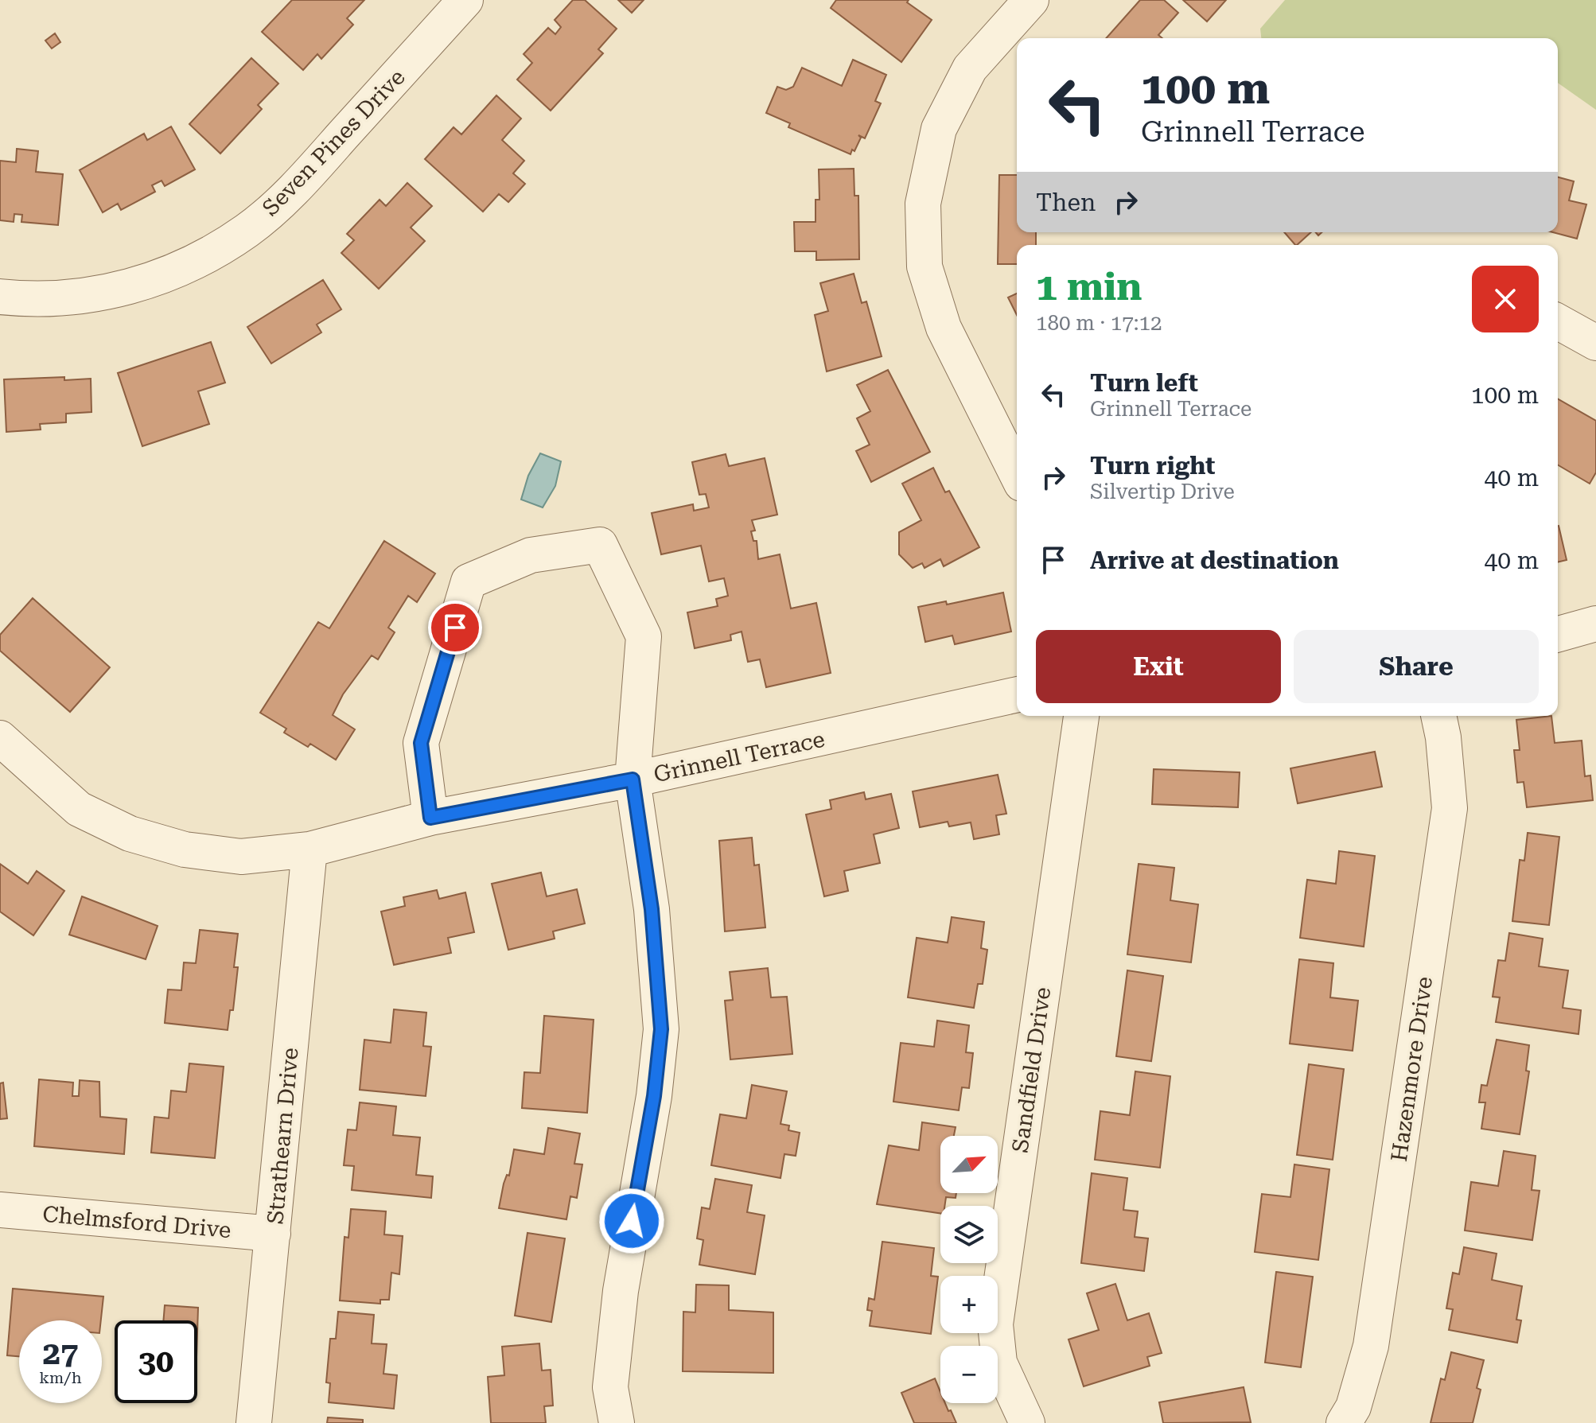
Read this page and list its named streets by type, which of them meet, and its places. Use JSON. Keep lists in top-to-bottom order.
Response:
{
  "streets": {
    "street": [
      "Seven Pines Drive",
      "Grinnell Terrace",
      "Hazenmore Drive",
      "Sandfield Drive",
      "Strathearn Drive",
      "Chelmsford Drive"
    ]
  },
  "crossings": [
    ["Grinnell Terrace", "Strathearn Drive"],
    ["Strathearn Drive", "Chelmsford Drive"]
  ],
  "north": "top right",
  "page": {
    "turn": ["100 m", "Grinnell Terrace"],
    "then": "Then",
    "heading": ["1 min", "180 m · 17:12"],
    "list": [
      {
        "name": "Turn left",
        "note": "Grinnell Terrace",
        "value": "100 m"
      },
      {
        "name": "Turn right",
        "note": "Silvertip Drive",
        "value": "40 m"
      },
      {
        "name": "Arrive at destination",
        "value": "40 m"
      }
    ],
    "buttons": ["Exit", "Share"],
    "map_buttons": ["+", "−"],
    "speed": "27 km/h",
    "limit": "30"
  }
}
